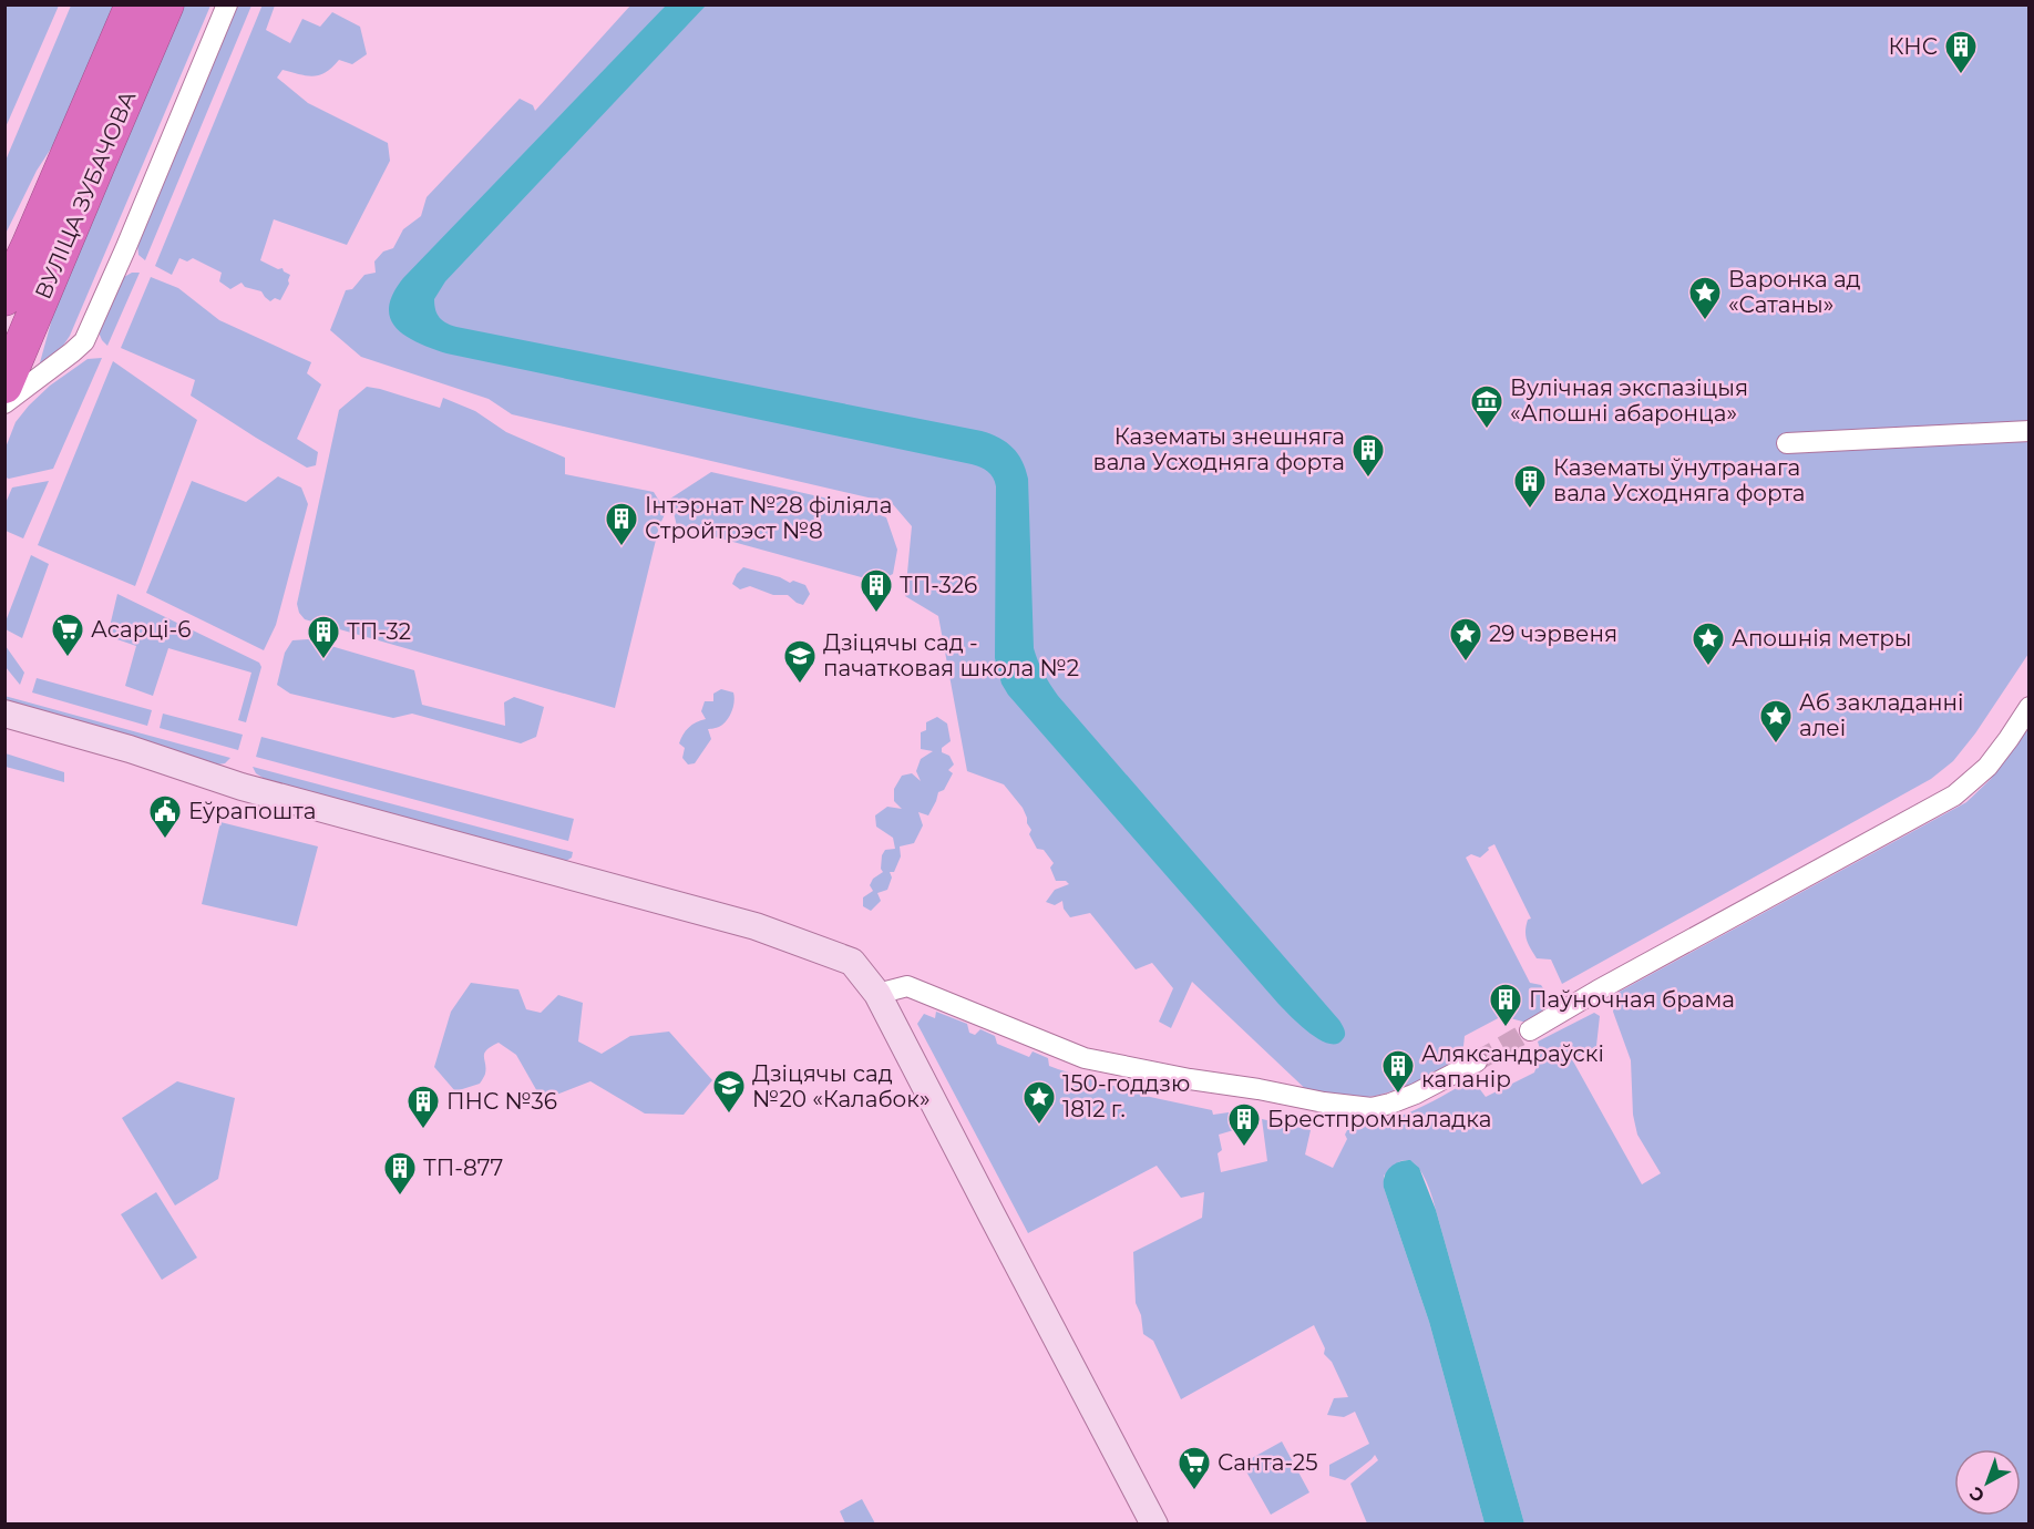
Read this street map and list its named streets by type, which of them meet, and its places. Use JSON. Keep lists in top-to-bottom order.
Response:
{
  "streets": {
    "highway": ["ВУЛІЦА ЗУБАЧОВА"]
  },
  "places": {
    "building": [
      "КНС",
      "Казематы знешняга вала Усходняга форта",
      "Казематы ўнутранага вала Усходняга форта",
      "Інтэрнат №28 фiлiяла Стройтрэст №8",
      "ТП-326",
      "ТП-32",
      "Паўночная брама",
      "Аляксандраўскі капанір",
      "ПНС №36",
      "Брестпромналадка",
      "ТП-877"
    ],
    "place": [
      "Варонка ад «Сатаны»",
      "29 чэрвеня",
      "Апошнія метры",
      "Аб закладанні алеі",
      "150-годдзю 1812 г."
    ],
    "museum": ["Вулічная экспазіцыя «Апошні абаронца»"],
    "supermarket": ["Асарці-6", "Санта-25"],
    "school or university": ["Дзіцячы сад - пачатковая школа №2", "Дзіцячы сад №20 «Калабок»"],
    "public building": ["Еўрапошта"]
  },
  "north": "bottom left"
}
